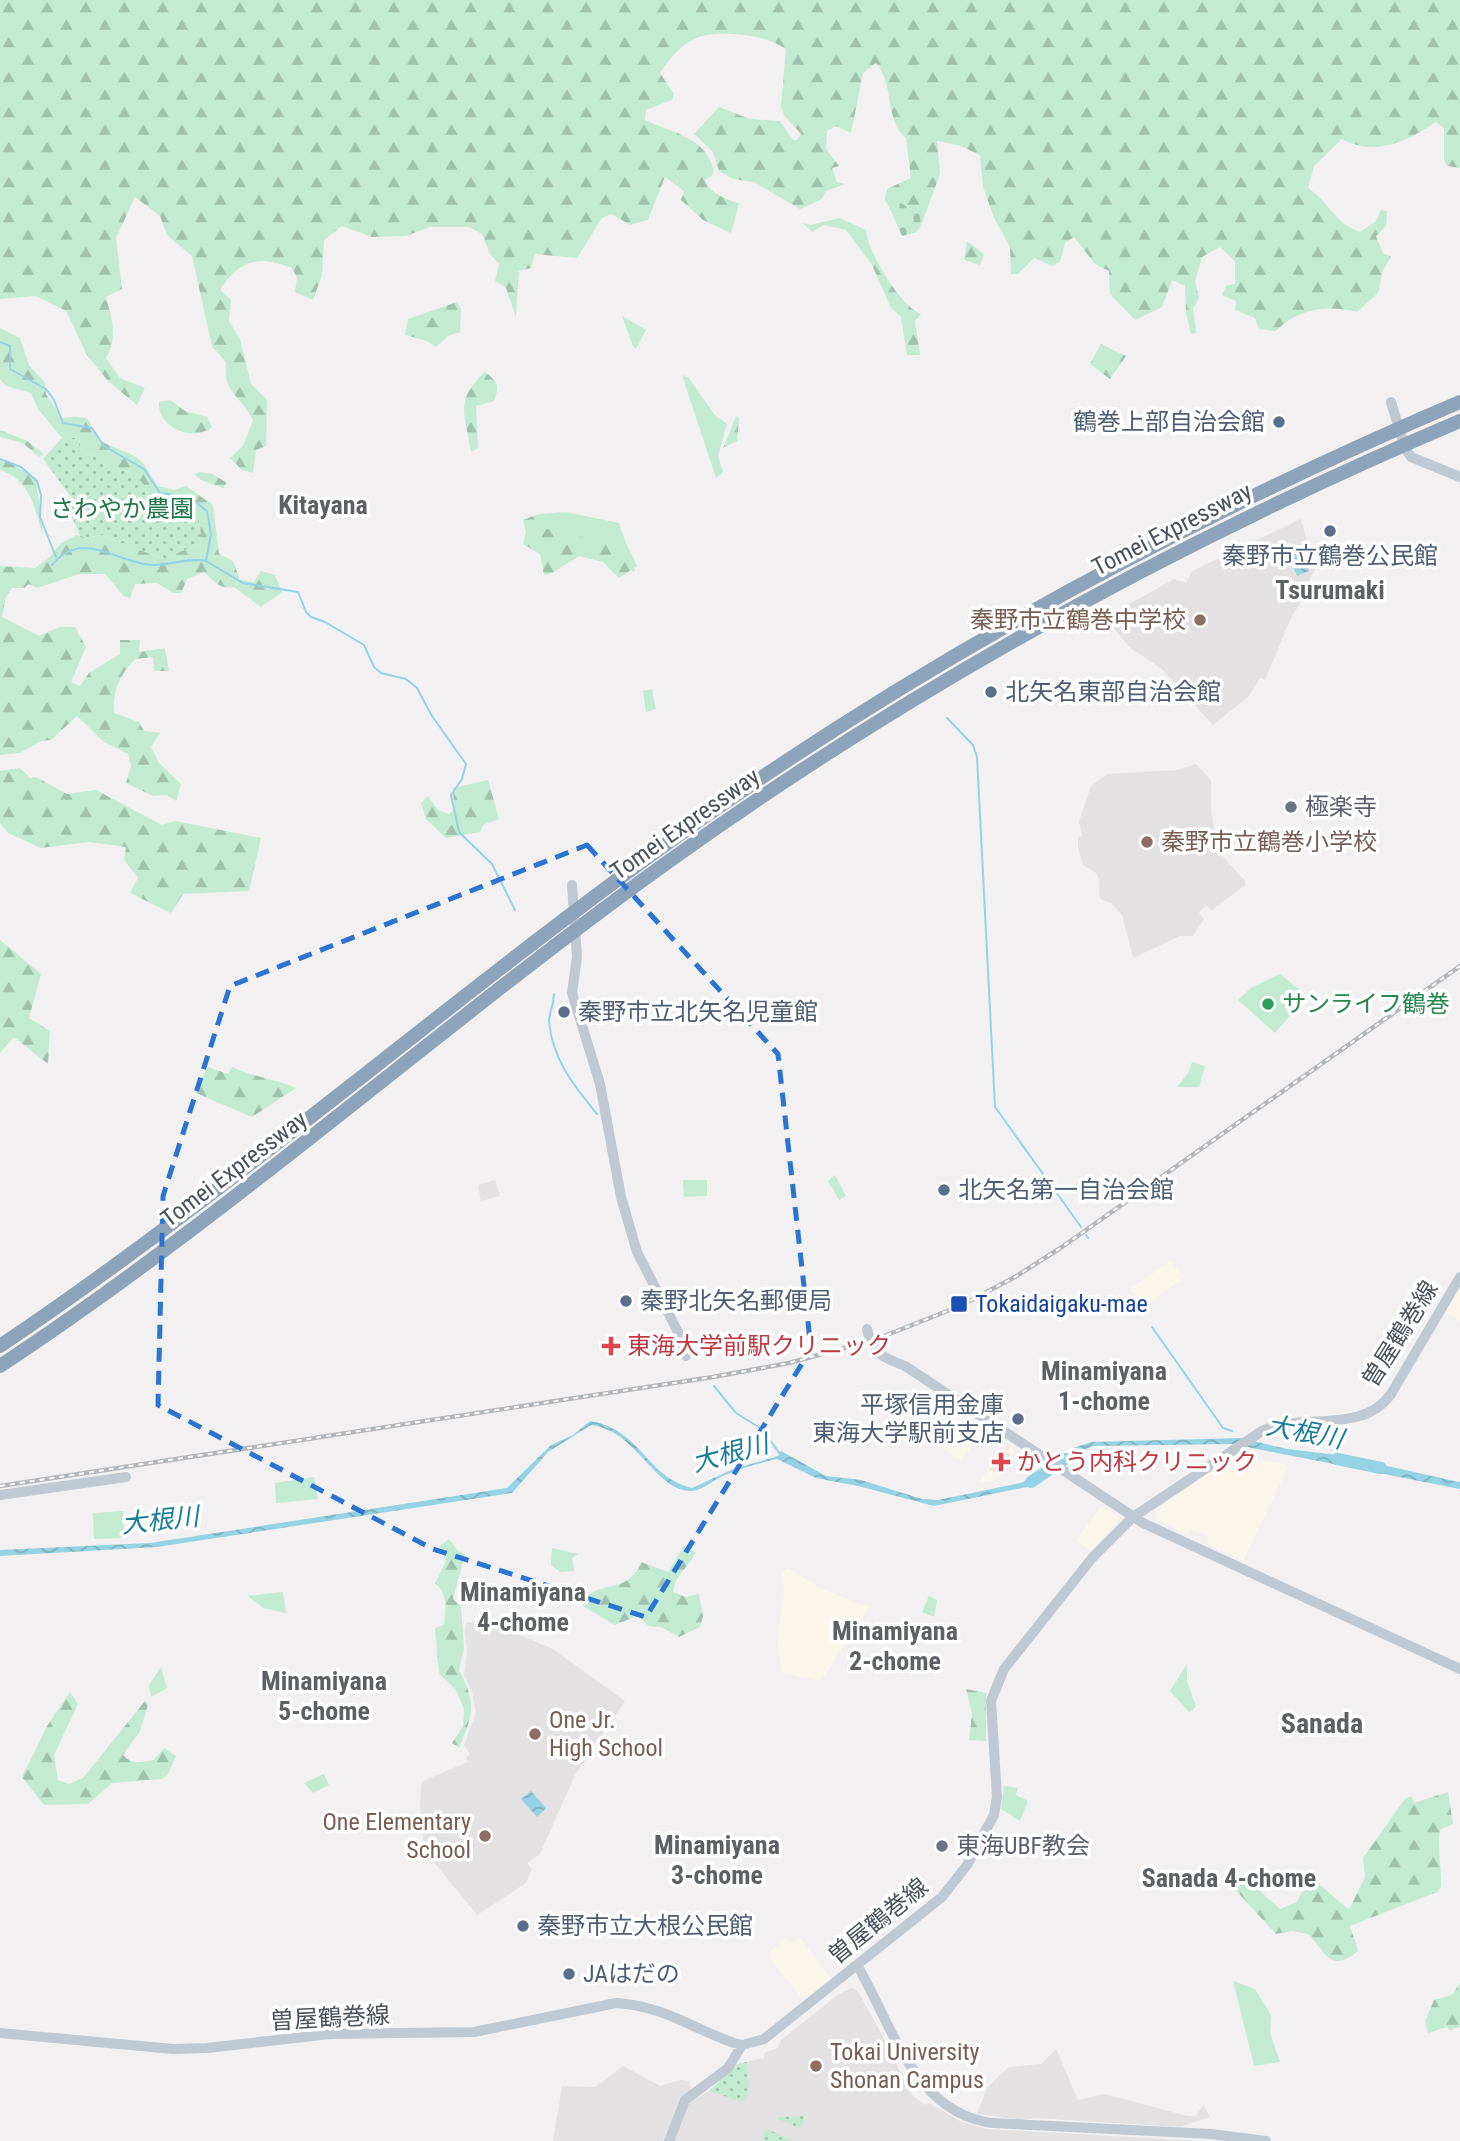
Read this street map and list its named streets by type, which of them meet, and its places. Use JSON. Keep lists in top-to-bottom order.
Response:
{
  "streets": {
    "highway": ["Tomei Expressway"],
    "main road": ["曽屋鶴巻線"]
  },
  "districts": [
    "Kitayana",
    "Tsurumaki",
    "Minamiyana 1-chome",
    "Minamiyana 4-chome",
    "Minamiyana 2-chome",
    "Minamiyana 5-chome",
    "Sanada",
    "Minamiyana 3-chome",
    "Sanada 4-chome"
  ],
  "water": ["大根川"],
  "parks": ["さわやか農園"],
  "places": {
    "other": [
      "鶴巻上部自治会館",
      "秦野市立鶴巻公民館",
      "秦野市立鶴巻中学校",
      "北矢名東部自治会館",
      "極楽寺",
      "秦野市立鶴巻小学校",
      "サンライフ鶴巻",
      "秦野市立北矢名児童館",
      "北矢名第一自治会館",
      "秦野北矢名郵便局",
      "平塚信用金庫 東海大学駅前支店",
      "One Jr. High School",
      "One Elementary School",
      "東海UBF教会",
      "秦野市立大根公民館",
      "JAはだの",
      "Tokai University Shonan Campus"
    ],
    "transit": ["Tokaidaigaku-mae"],
    "health": ["東海大学前駅クリニック", "かとう内科クリニック"]
  }
}
